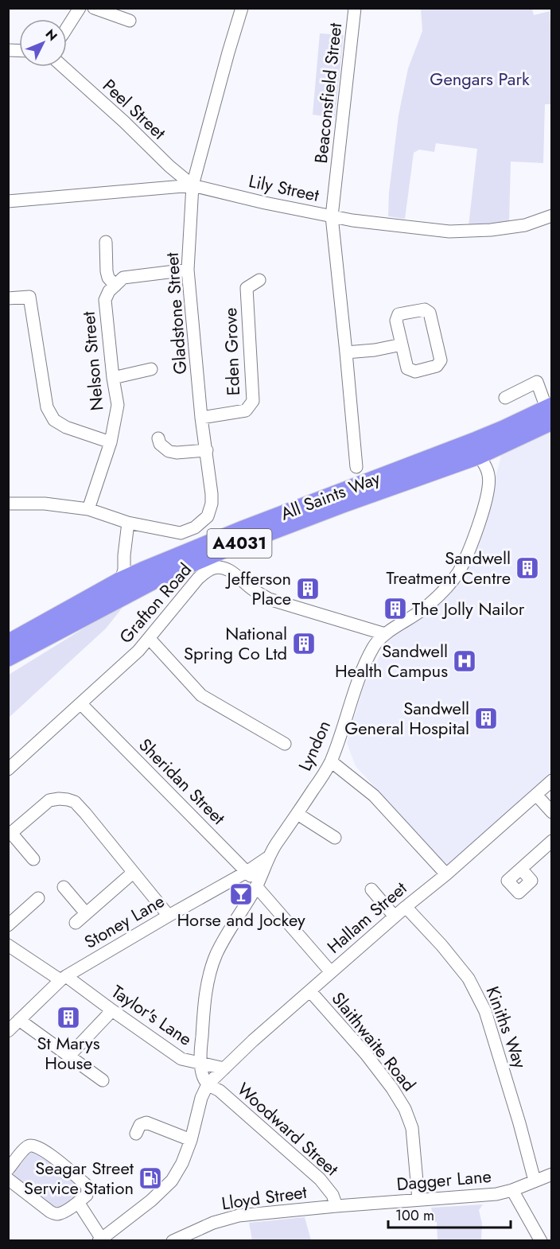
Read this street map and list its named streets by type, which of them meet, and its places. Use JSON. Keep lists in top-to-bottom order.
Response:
{
  "streets": {
    "highway": ["All Saints Way", "A4031"],
    "street": [
      "Beaconsfield Street",
      "Peel Street",
      "Lily Street",
      "Gladstone Street",
      "Eden Grove",
      "Nelson Street",
      "Grafton Road",
      "Lyndon",
      "Sheridan Street",
      "Hallam Street",
      "Stoney Lane",
      "Taylor's Lane",
      "Kiniths Way",
      "Slaithwaite Road",
      "Woodward Street",
      "Dagger Lane",
      "Lloyd Street"
    ]
  },
  "crossings": [
    ["Beaconsfield Street", "Lily Street"],
    ["Peel Street", "Lily Street"],
    ["Peel Street", "Gladstone Street"],
    ["Lily Street", "Gladstone Street"],
    ["Gladstone Street", "Eden Grove"],
    ["Gladstone Street", "Nelson Street"],
    ["All Saints Way", "Lyndon"],
    ["Grafton Road", "Lyndon"],
    ["Grafton Road", "Sheridan Street"],
    ["Lyndon", "Sheridan Street"],
    ["Lyndon", "Stoney Lane"],
    ["Lyndon", "Taylor's Lane"],
    ["Sheridan Street", "Hallam Street"],
    ["Sheridan Street", "Stoney Lane"],
    ["Hallam Street", "Taylor's Lane"],
    ["Hallam Street", "Kiniths Way"],
    ["Hallam Street", "Slaithwaite Road"],
    ["Hallam Street", "Woodward Street"],
    ["Stoney Lane", "Taylor's Lane"],
    ["Kiniths Way", "Dagger Lane"],
    ["Slaithwaite Road", "Dagger Lane"],
    ["Woodward Street", "Dagger Lane"],
    ["Woodward Street", "Lloyd Street"],
    ["Dagger Lane", "Lloyd Street"]
  ],
  "parks": ["Gengars Park"],
  "places": {
    "building": [
      "Sandwell Treatment Centre",
      "Jefferson Place",
      "The Jolly Nailor",
      "National Spring Co Ltd",
      "Sandwell General Hospital",
      "St Marys House"
    ],
    "hospital": ["Sandwell Health Campus"],
    "bar": ["Horse and Jockey"],
    "fuel station": ["Seagar Street Service Station"]
  },
  "scale_bar": "100 m",
  "north": "top right"
}
